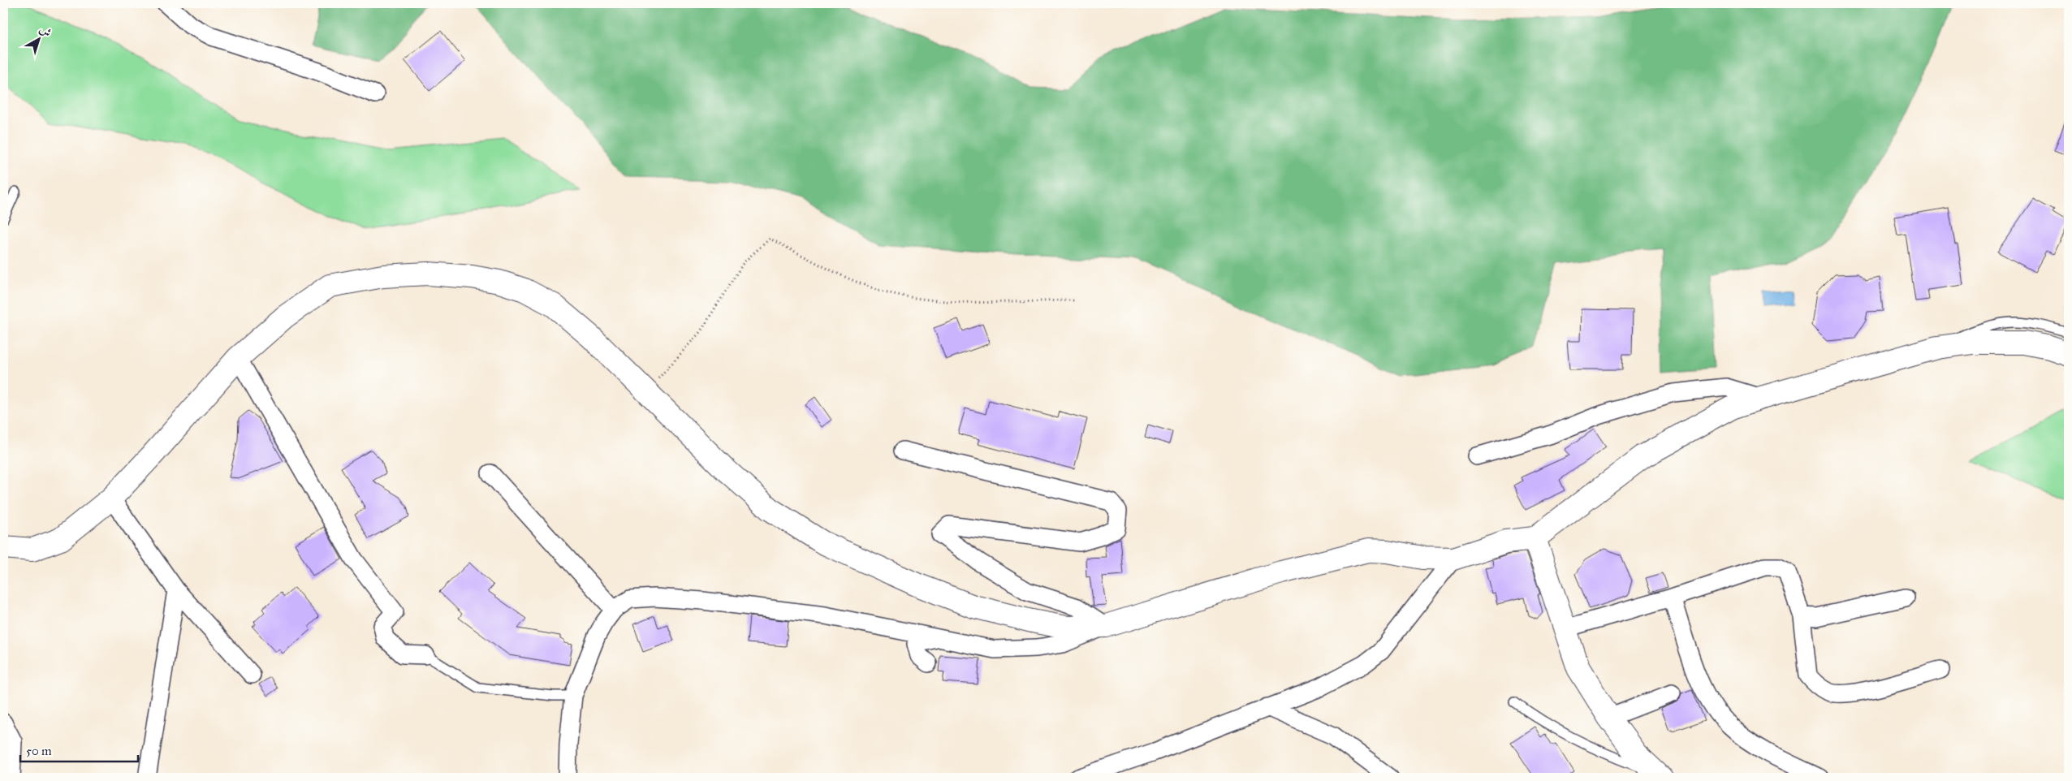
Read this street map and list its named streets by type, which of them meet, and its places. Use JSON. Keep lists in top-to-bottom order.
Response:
{
  "scale_bar": "50 m",
  "north": "top right"
}
